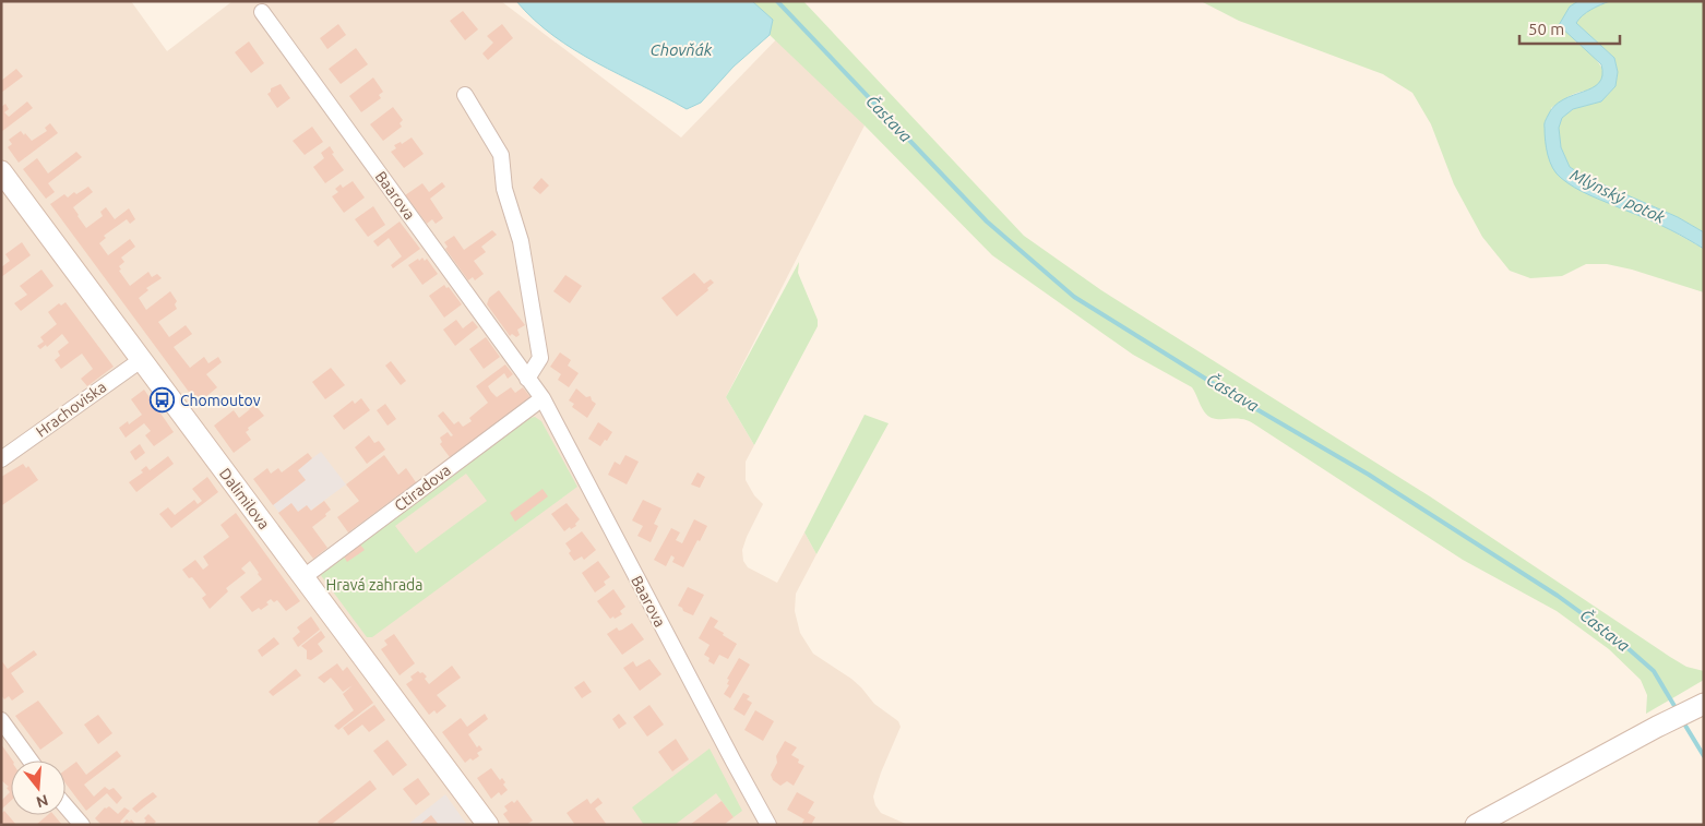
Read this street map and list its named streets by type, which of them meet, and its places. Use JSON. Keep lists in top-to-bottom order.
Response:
{
  "streets": {
    "main road": ["Dalimilova"],
    "street": ["Baarova", "Hrachoviska", "Ctiradova"]
  },
  "crossings": [
    ["Baarova", "Ctiradova"],
    ["Hrachoviska", "Dalimilova"],
    ["Ctiradova", "Dalimilova"]
  ],
  "water": ["Chovňák", "Častava", "Mlýnský potok"],
  "parks": ["Hravá zahrada"],
  "places": {
    "bus stop": ["Chomoutov"]
  },
  "scale_bar": "50 m",
  "north": "bottom"
}
